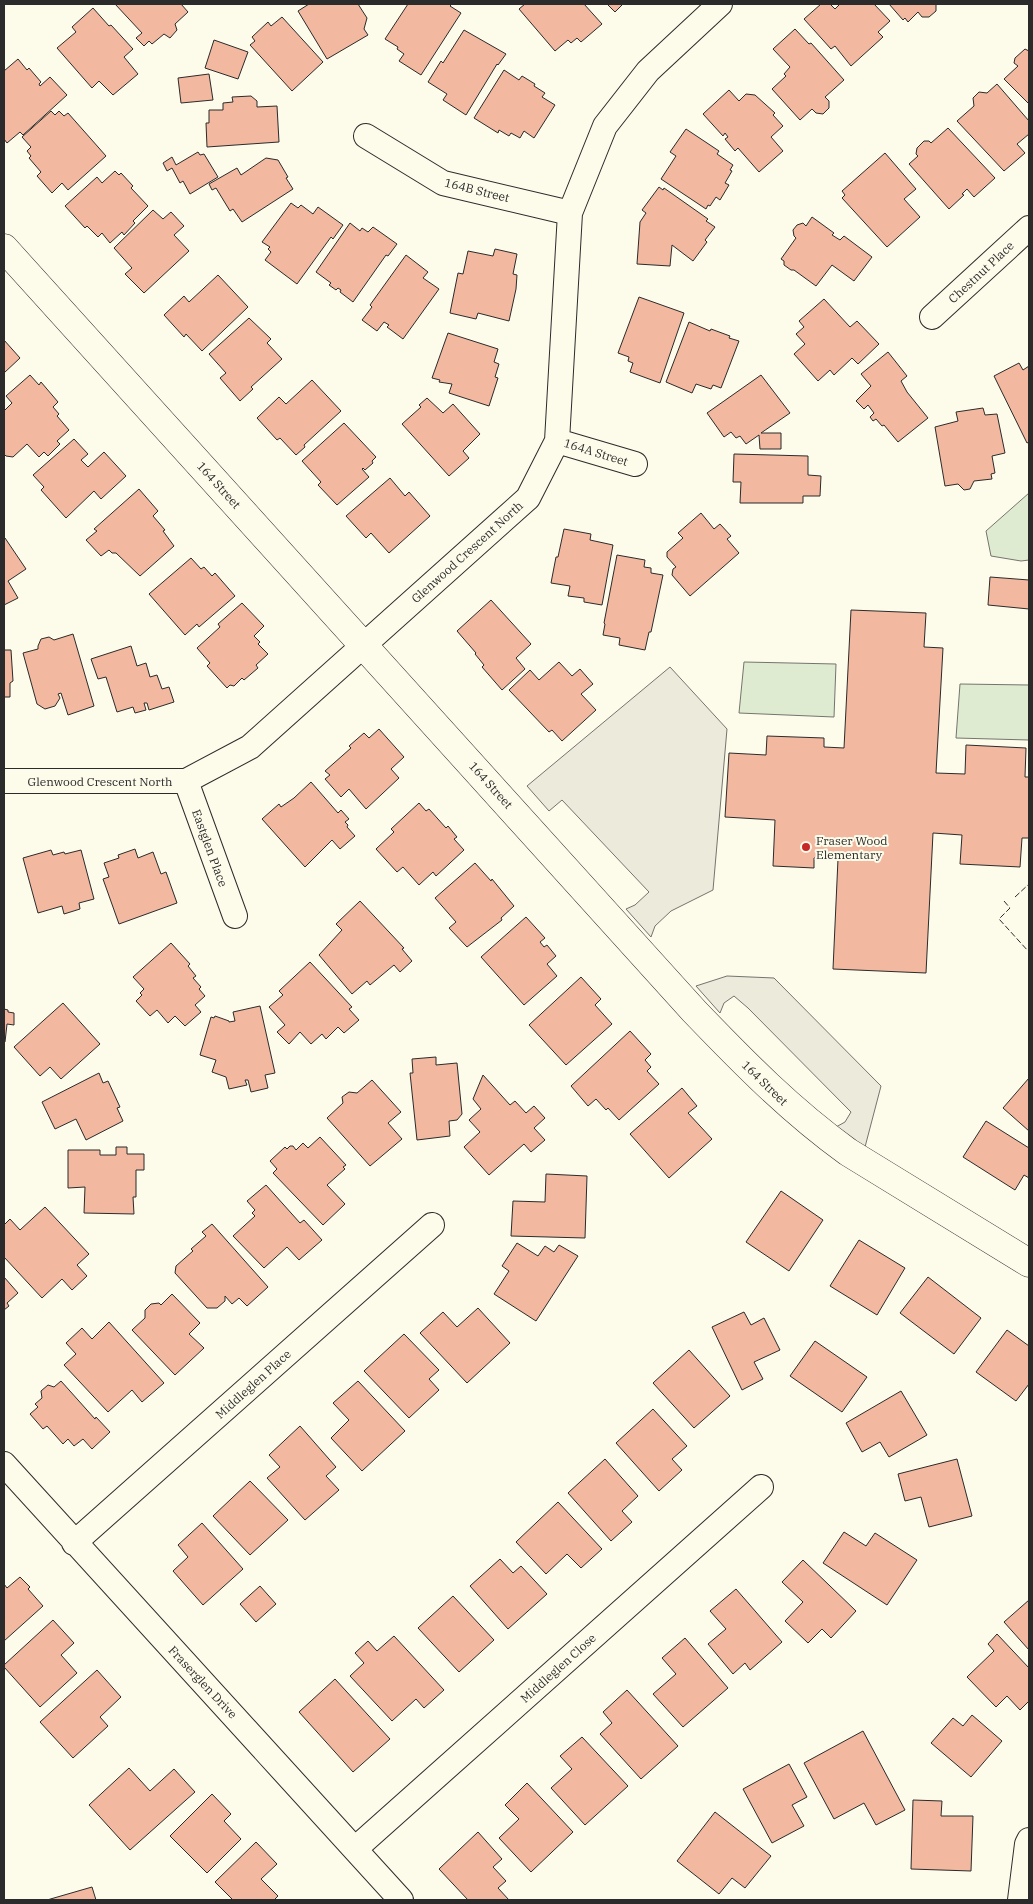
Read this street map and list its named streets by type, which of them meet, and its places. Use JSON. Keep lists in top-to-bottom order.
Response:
{
  "streets": {
    "street": [
      "164B Street",
      "Chestnut Place",
      "164A Street",
      "164 Street",
      "Glenwood Crescent North",
      "Eastglen Place",
      "Middleglen Place",
      "Middleglen Close",
      "Fraserglen Drive"
    ]
  },
  "crossings": [
    ["164B Street", "Glenwood Crescent North"],
    ["164A Street", "Glenwood Crescent North"],
    ["164 Street", "Glenwood Crescent North"],
    ["Glenwood Crescent North", "Eastglen Place"],
    ["Middleglen Place", "Fraserglen Drive"],
    ["Middleglen Close", "Fraserglen Drive"]
  ],
  "places": ["Fraser Wood Elementary"]
}
